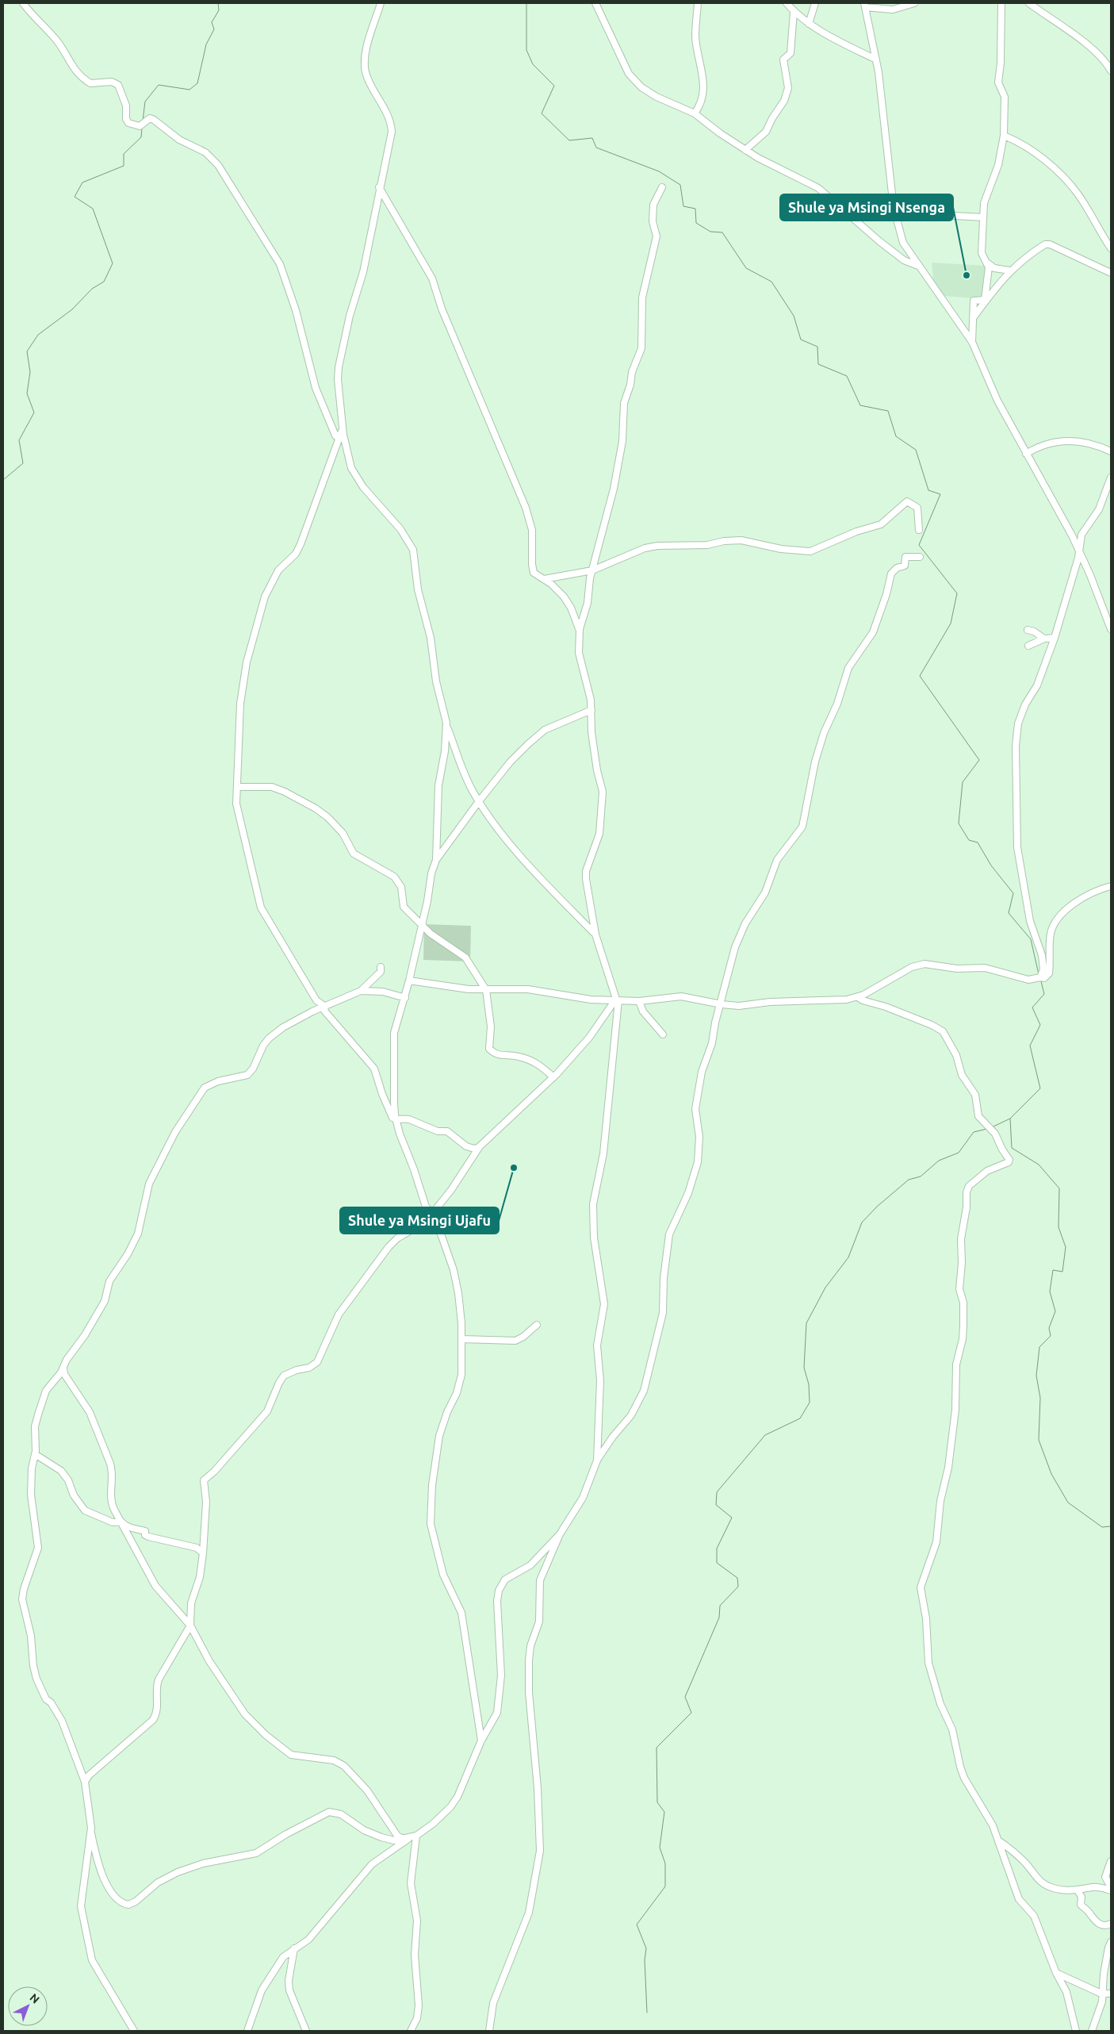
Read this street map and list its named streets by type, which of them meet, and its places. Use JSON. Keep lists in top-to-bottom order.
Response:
{
  "places": ["Shule ya Msingi Nsenga", "Shule ya Msingi Ujafu"],
  "north": "top right"
}
